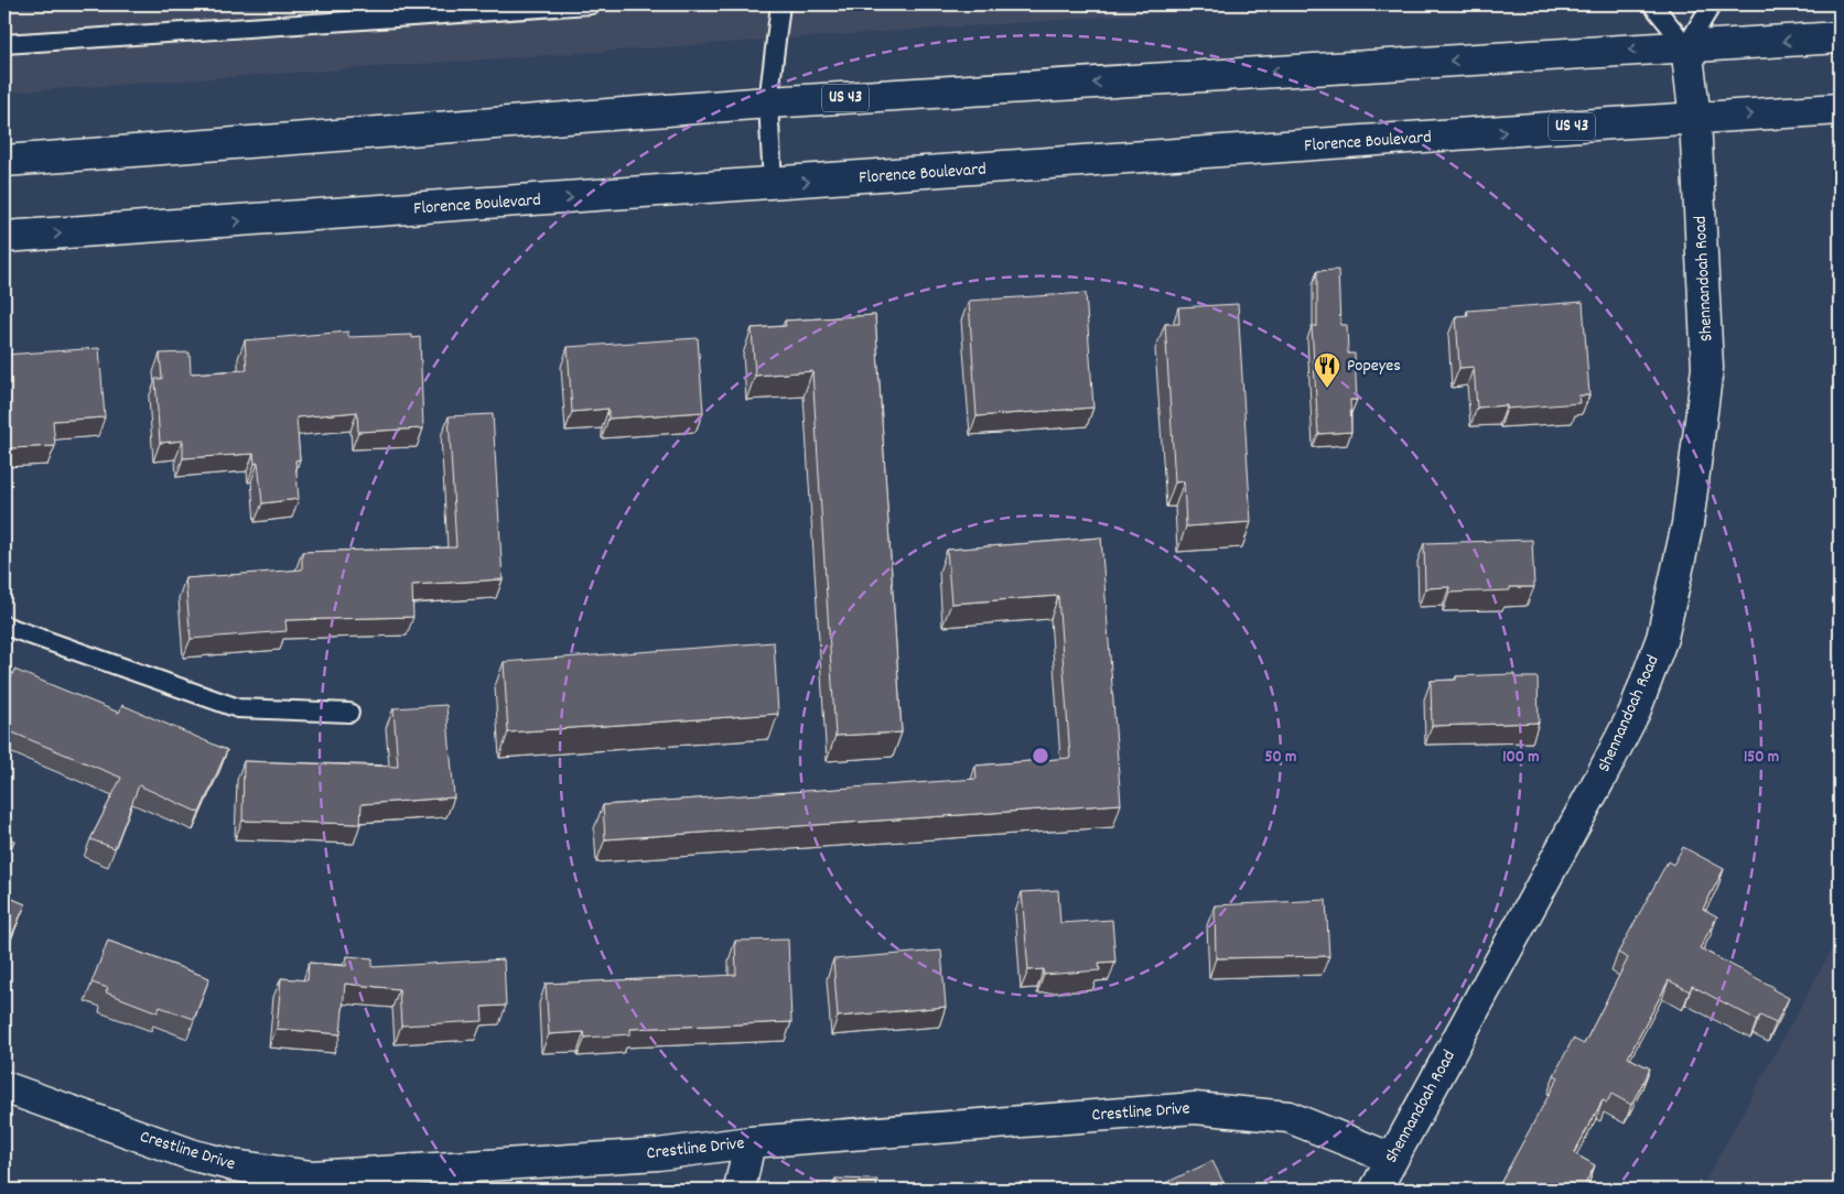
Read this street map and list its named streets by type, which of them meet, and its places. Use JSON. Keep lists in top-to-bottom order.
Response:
{
  "streets": {
    "main road": [
      "US 43",
      "Florence Boulevard",
      "Shennandoah Road",
      "Crestline Drive"
    ]
  },
  "crossings": [
    ["US 43", "Shennandoah Road"],
    ["Florence Boulevard", "Shennandoah Road"],
    ["Shennandoah Road", "Crestline Drive"]
  ],
  "places": {
    "restaurant": ["Popeyes"]
  },
  "rings": ["50 m", "100 m", "150 m"]
}
